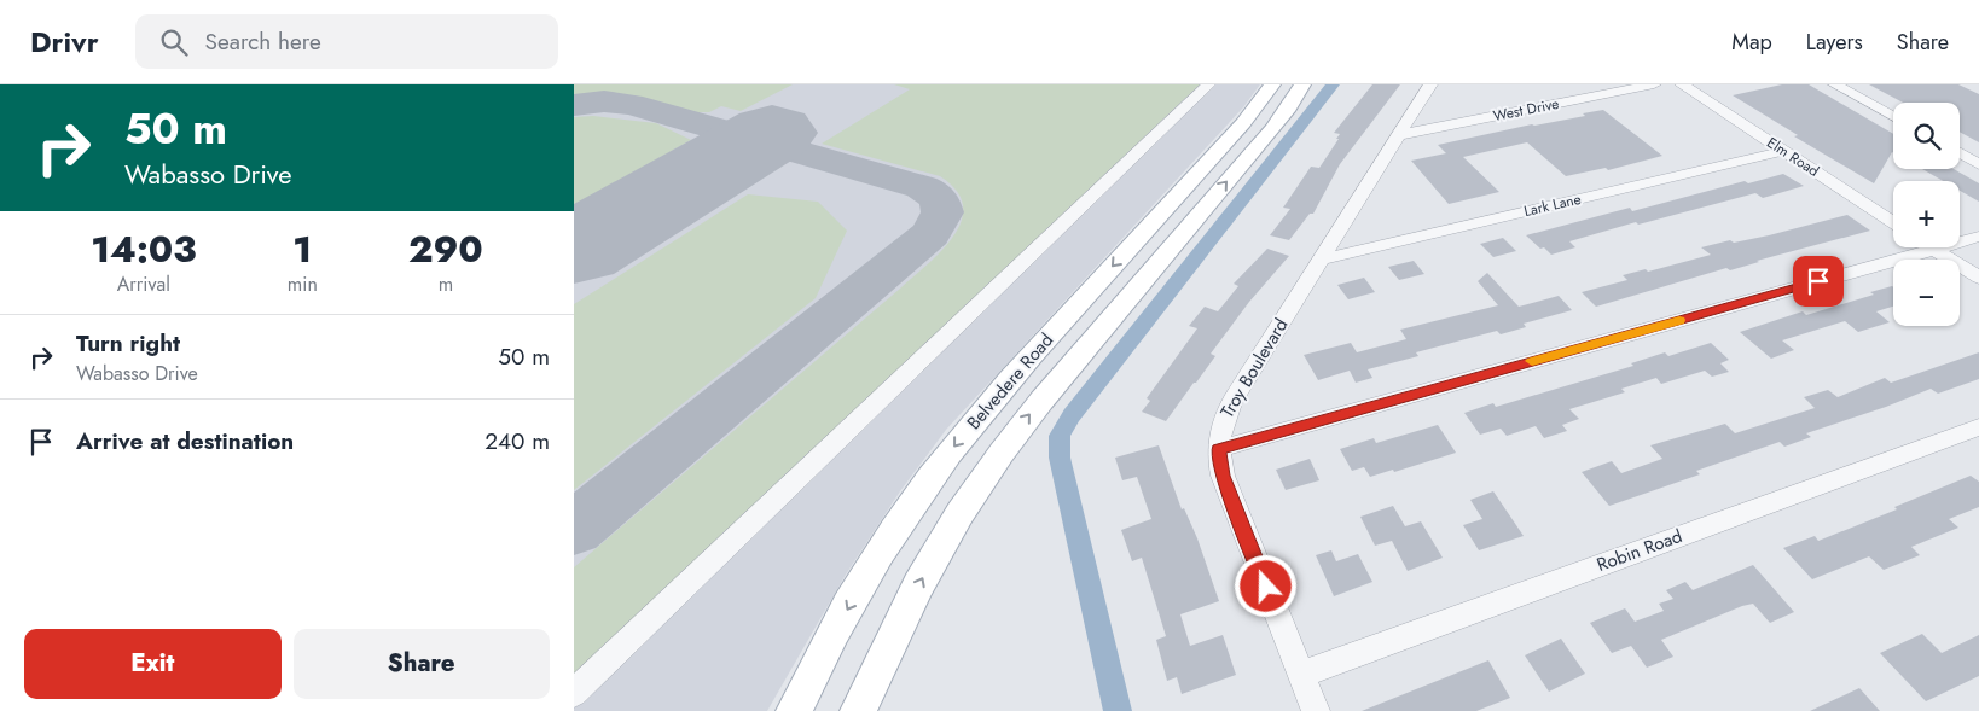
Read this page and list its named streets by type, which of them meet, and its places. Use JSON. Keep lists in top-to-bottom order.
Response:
{
  "streets": {
    "main road": ["Belvedere Road"],
    "street": [
      "West Drive",
      "Elm Road",
      "Lark Lane",
      "Troy Boulevard",
      "Robin Road"
    ]
  },
  "crossings": [
    ["West Drive", "Troy Boulevard"],
    ["Elm Road", "Lark Lane"],
    ["Lark Lane", "Troy Boulevard"],
    ["Troy Boulevard", "Robin Road"]
  ],
  "page": {
    "header": "Drivr",
    "search": "Search here",
    "nav": ["Map", "Layers", "Share"],
    "turn": ["50 m", "Wabasso Drive"],
    "map_buttons": ["+", "−"],
    "eta": [
      "14:03",
      "Arrival",
      "1",
      "min",
      "290",
      "m"
    ],
    "list": [
      {
        "name": "Turn right",
        "note": "Wabasso Drive",
        "value": "50 m"
      },
      {
        "name": "Arrive at destination",
        "value": "240 m"
      }
    ],
    "buttons": ["Exit", "Share"]
  }
}
